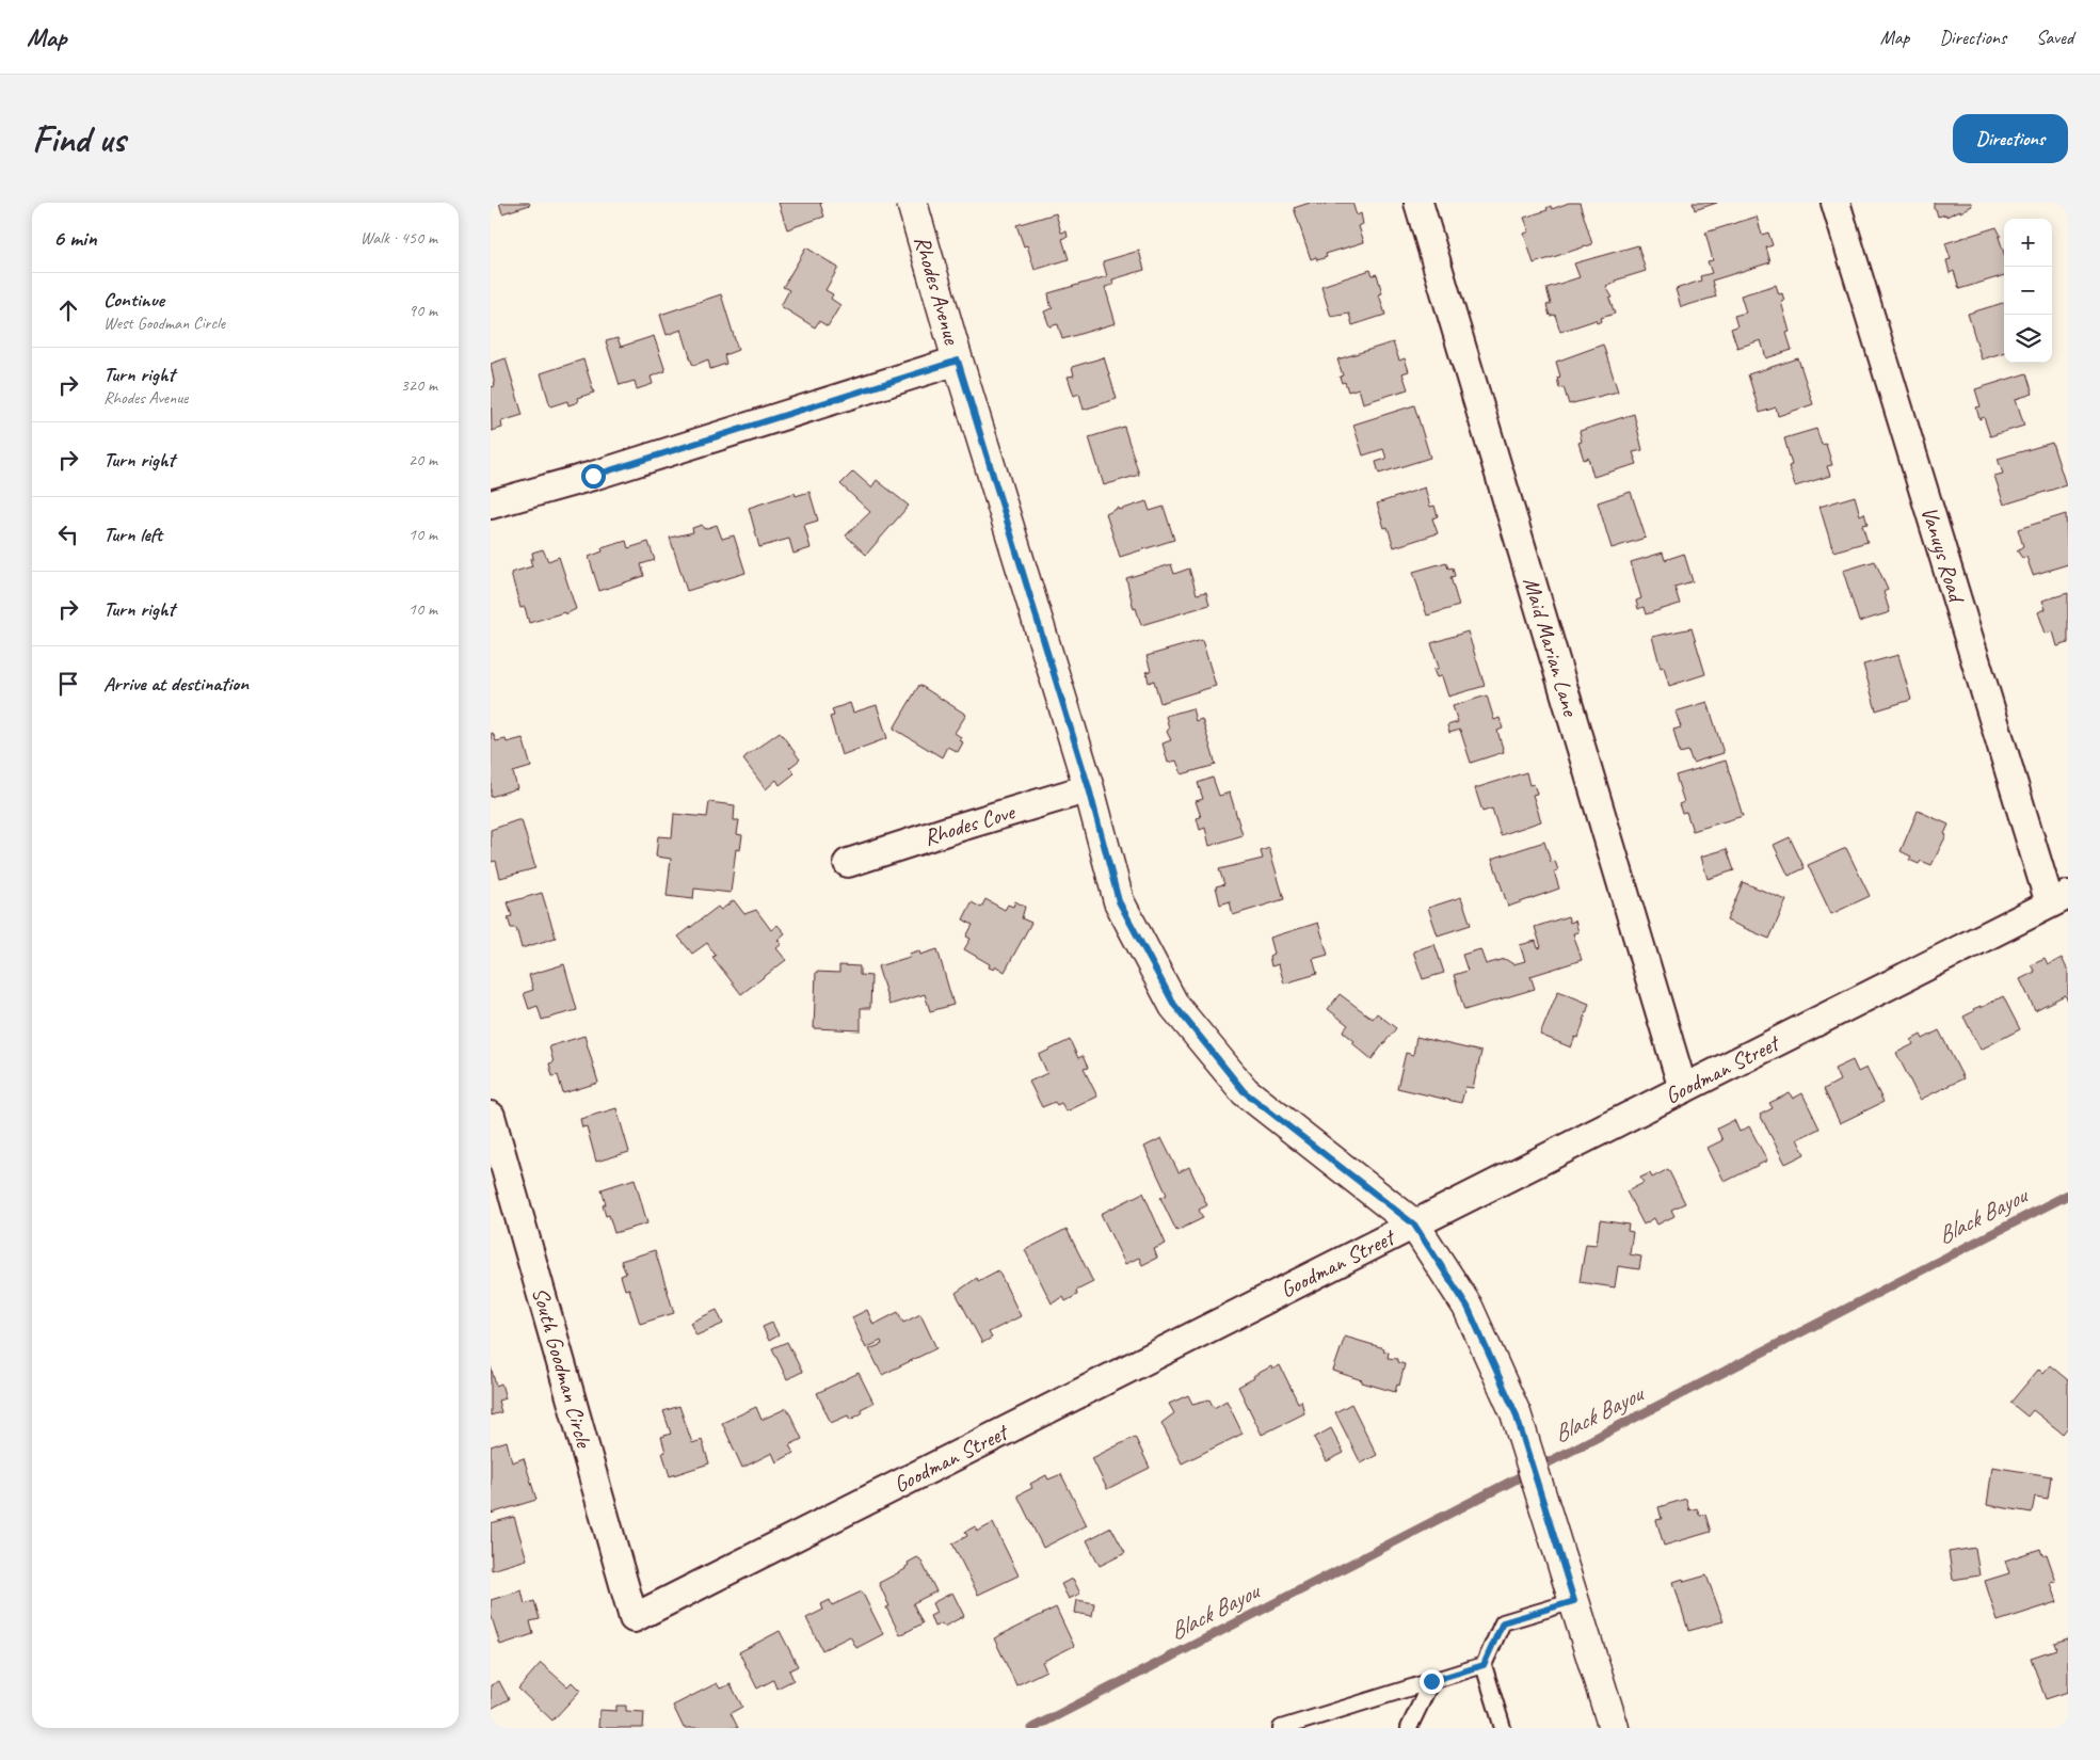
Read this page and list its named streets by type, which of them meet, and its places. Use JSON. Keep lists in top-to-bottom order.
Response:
{
  "streets": {
    "main road": ["Rhodes Avenue"],
    "street": [
      "Vanuys Road",
      "Maid Marian Lane",
      "Rhodes Cove",
      "Goodman Street",
      "South Goodman Circle"
    ]
  },
  "crossings": [
    ["Rhodes Avenue", "Rhodes Cove"],
    ["Rhodes Avenue", "Goodman Street"],
    ["Vanuys Road", "Goodman Street"],
    ["Maid Marian Lane", "Goodman Street"],
    ["Goodman Street", "South Goodman Circle"]
  ],
  "water": ["Black Bayou"],
  "page": {
    "header": "Map",
    "nav": ["Map", "Directions", "Saved"],
    "buttons": "Directions",
    "title": "Find us",
    "heading": ["6 min", "Walk · 450 m"],
    "map_buttons": ["+", "−"],
    "list": [
      ["Continue", "West Goodman Circle", "90 m"],
      ["Turn right", "Rhodes Avenue", "320 m"],
      ["Turn right", "20 m"],
      ["Turn left", "10 m"],
      ["Turn right", "10 m"],
      "Arrive at destination"
    ]
  }
}
